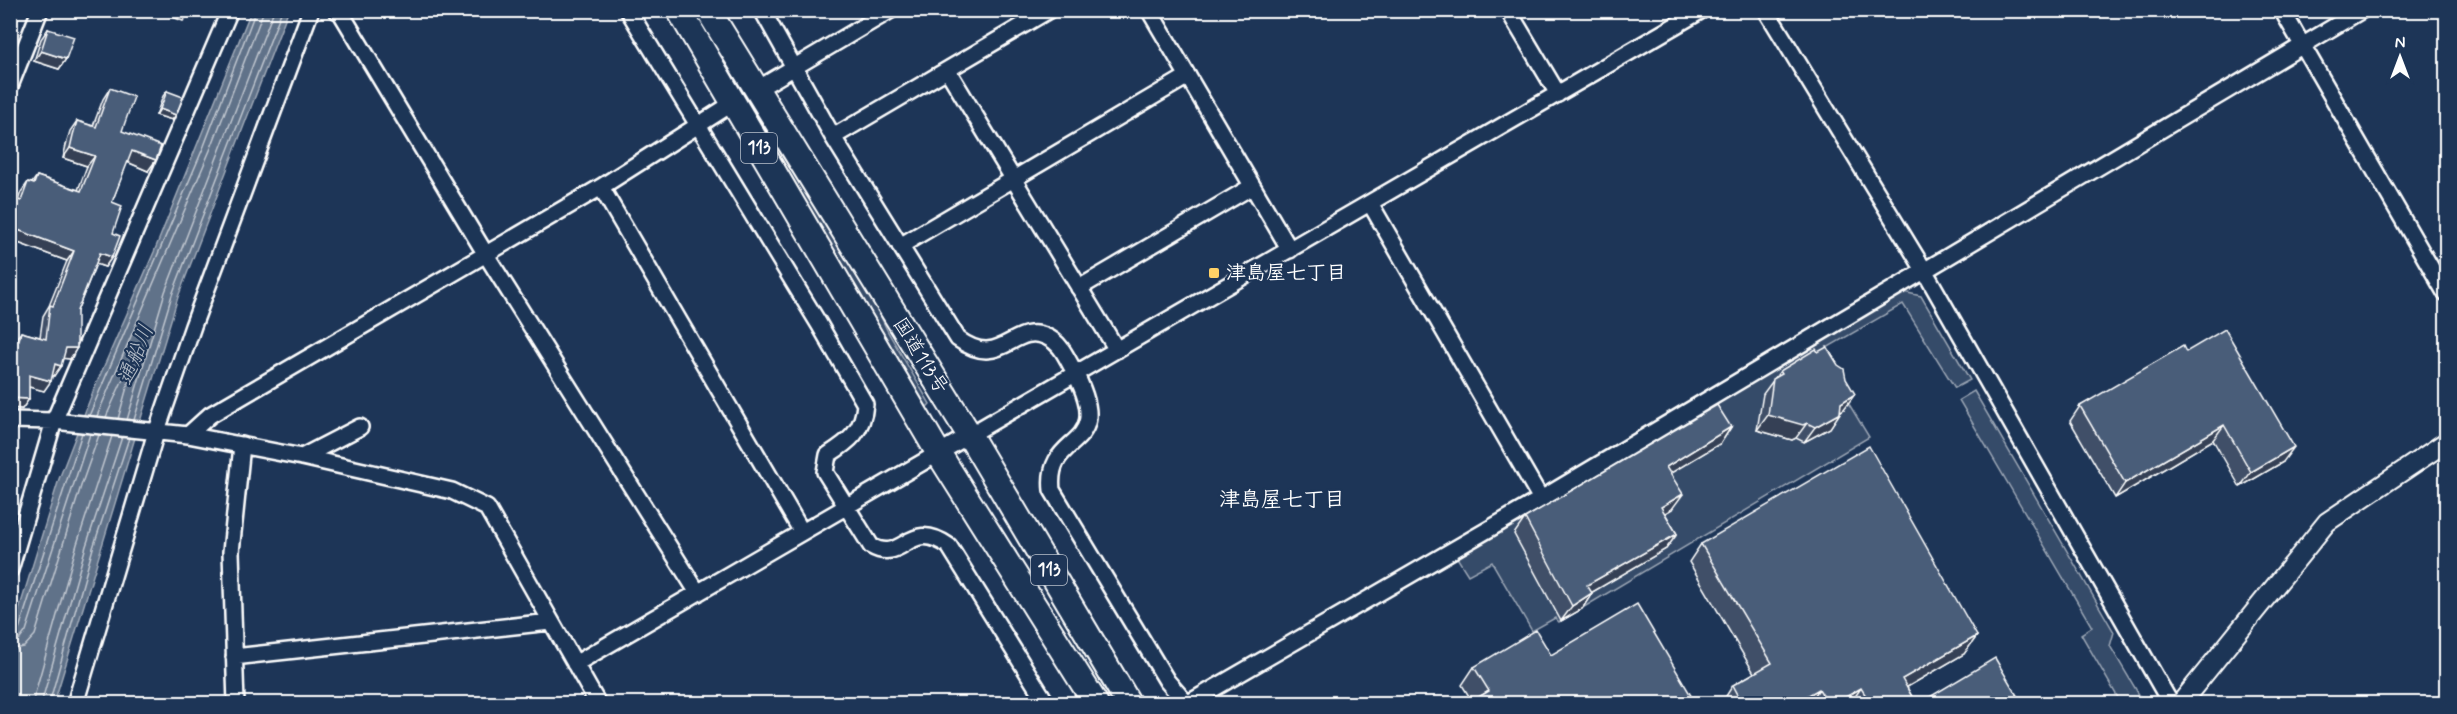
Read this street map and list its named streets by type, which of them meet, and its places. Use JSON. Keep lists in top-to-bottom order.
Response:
{
  "streets": {
    "highway": ["113", "国道113号"]
  },
  "districts": ["津島屋七丁目"],
  "water": ["通船川"],
  "places": {
    "transit": ["津島屋七丁目"]
  },
  "north": "top"
}
